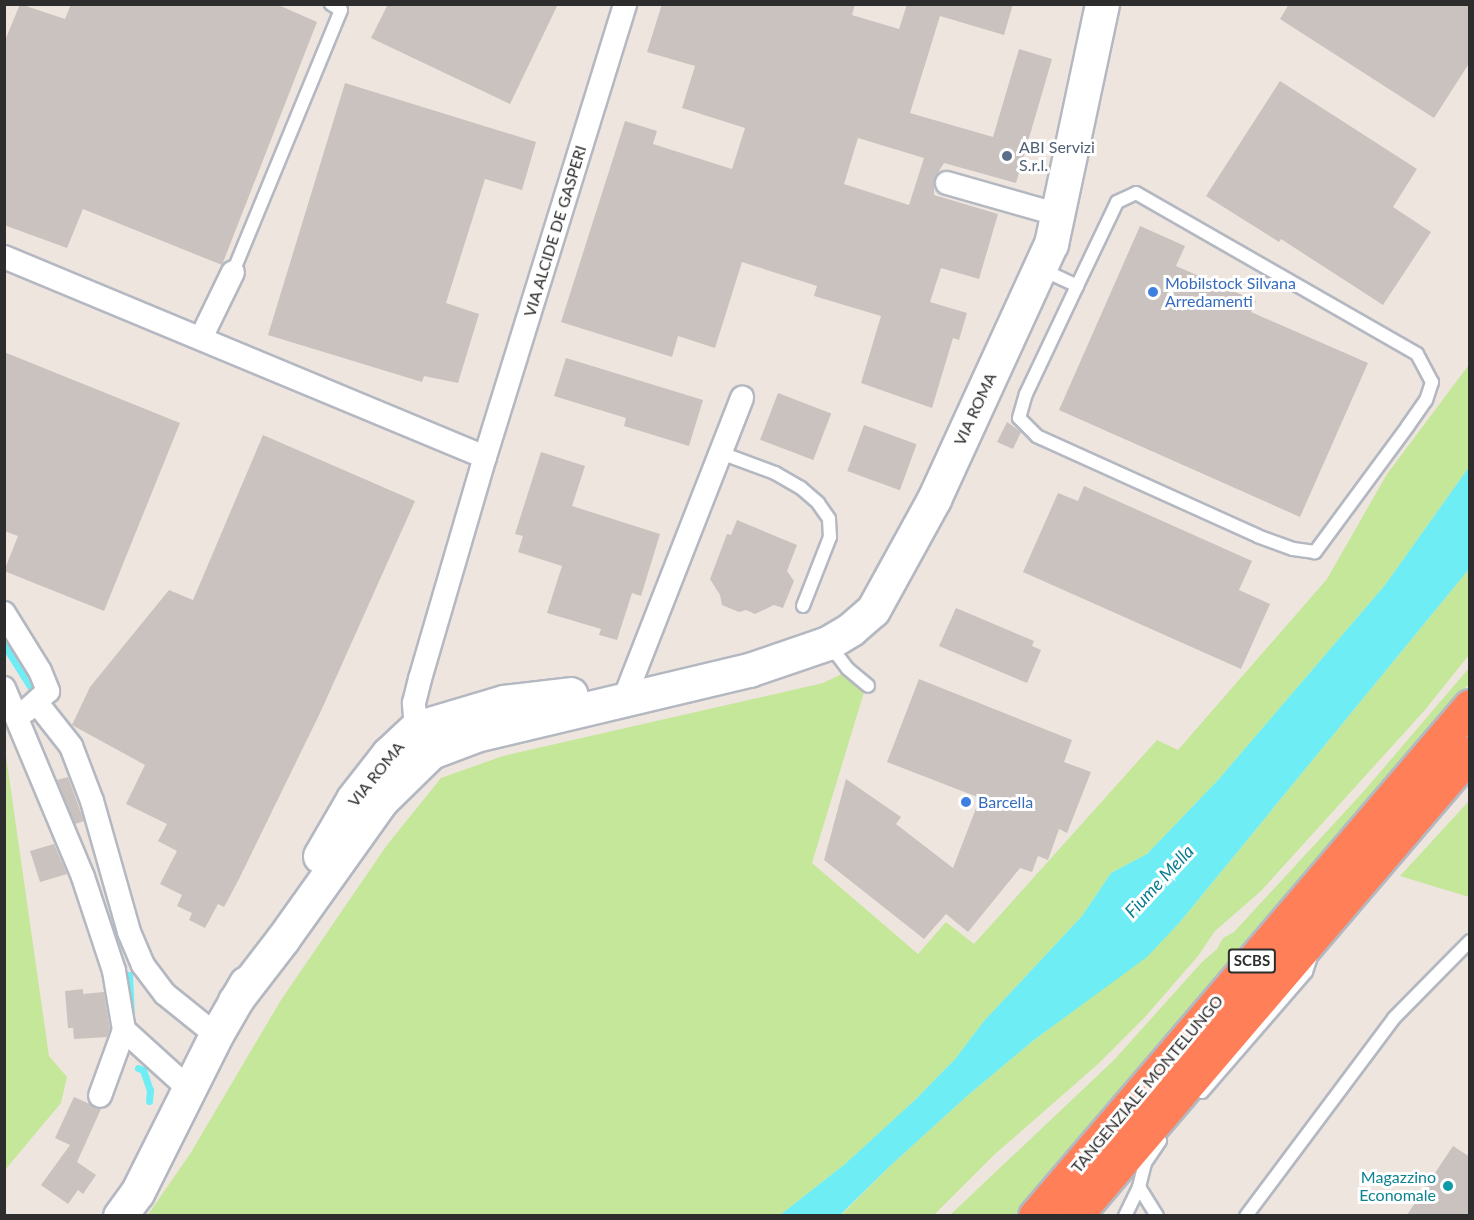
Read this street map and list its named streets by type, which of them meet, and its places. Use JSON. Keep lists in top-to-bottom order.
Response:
{
  "streets": {
    "highway": ["SCBS", "TANGENZIALE MONTELUNGO"],
    "street": ["VIA ALCIDE DE GASPERI", "VIA ROMA"]
  },
  "crossings": [
    ["VIA ALCIDE DE GASPERI", "VIA ROMA"]
  ],
  "water": ["Fiume Mella"],
  "places": [
    "ABI Servizi S.r.l.",
    "Mobilstock Silvana Arredamenti",
    "Barcella",
    "Magazzino Economale"
  ]
}
